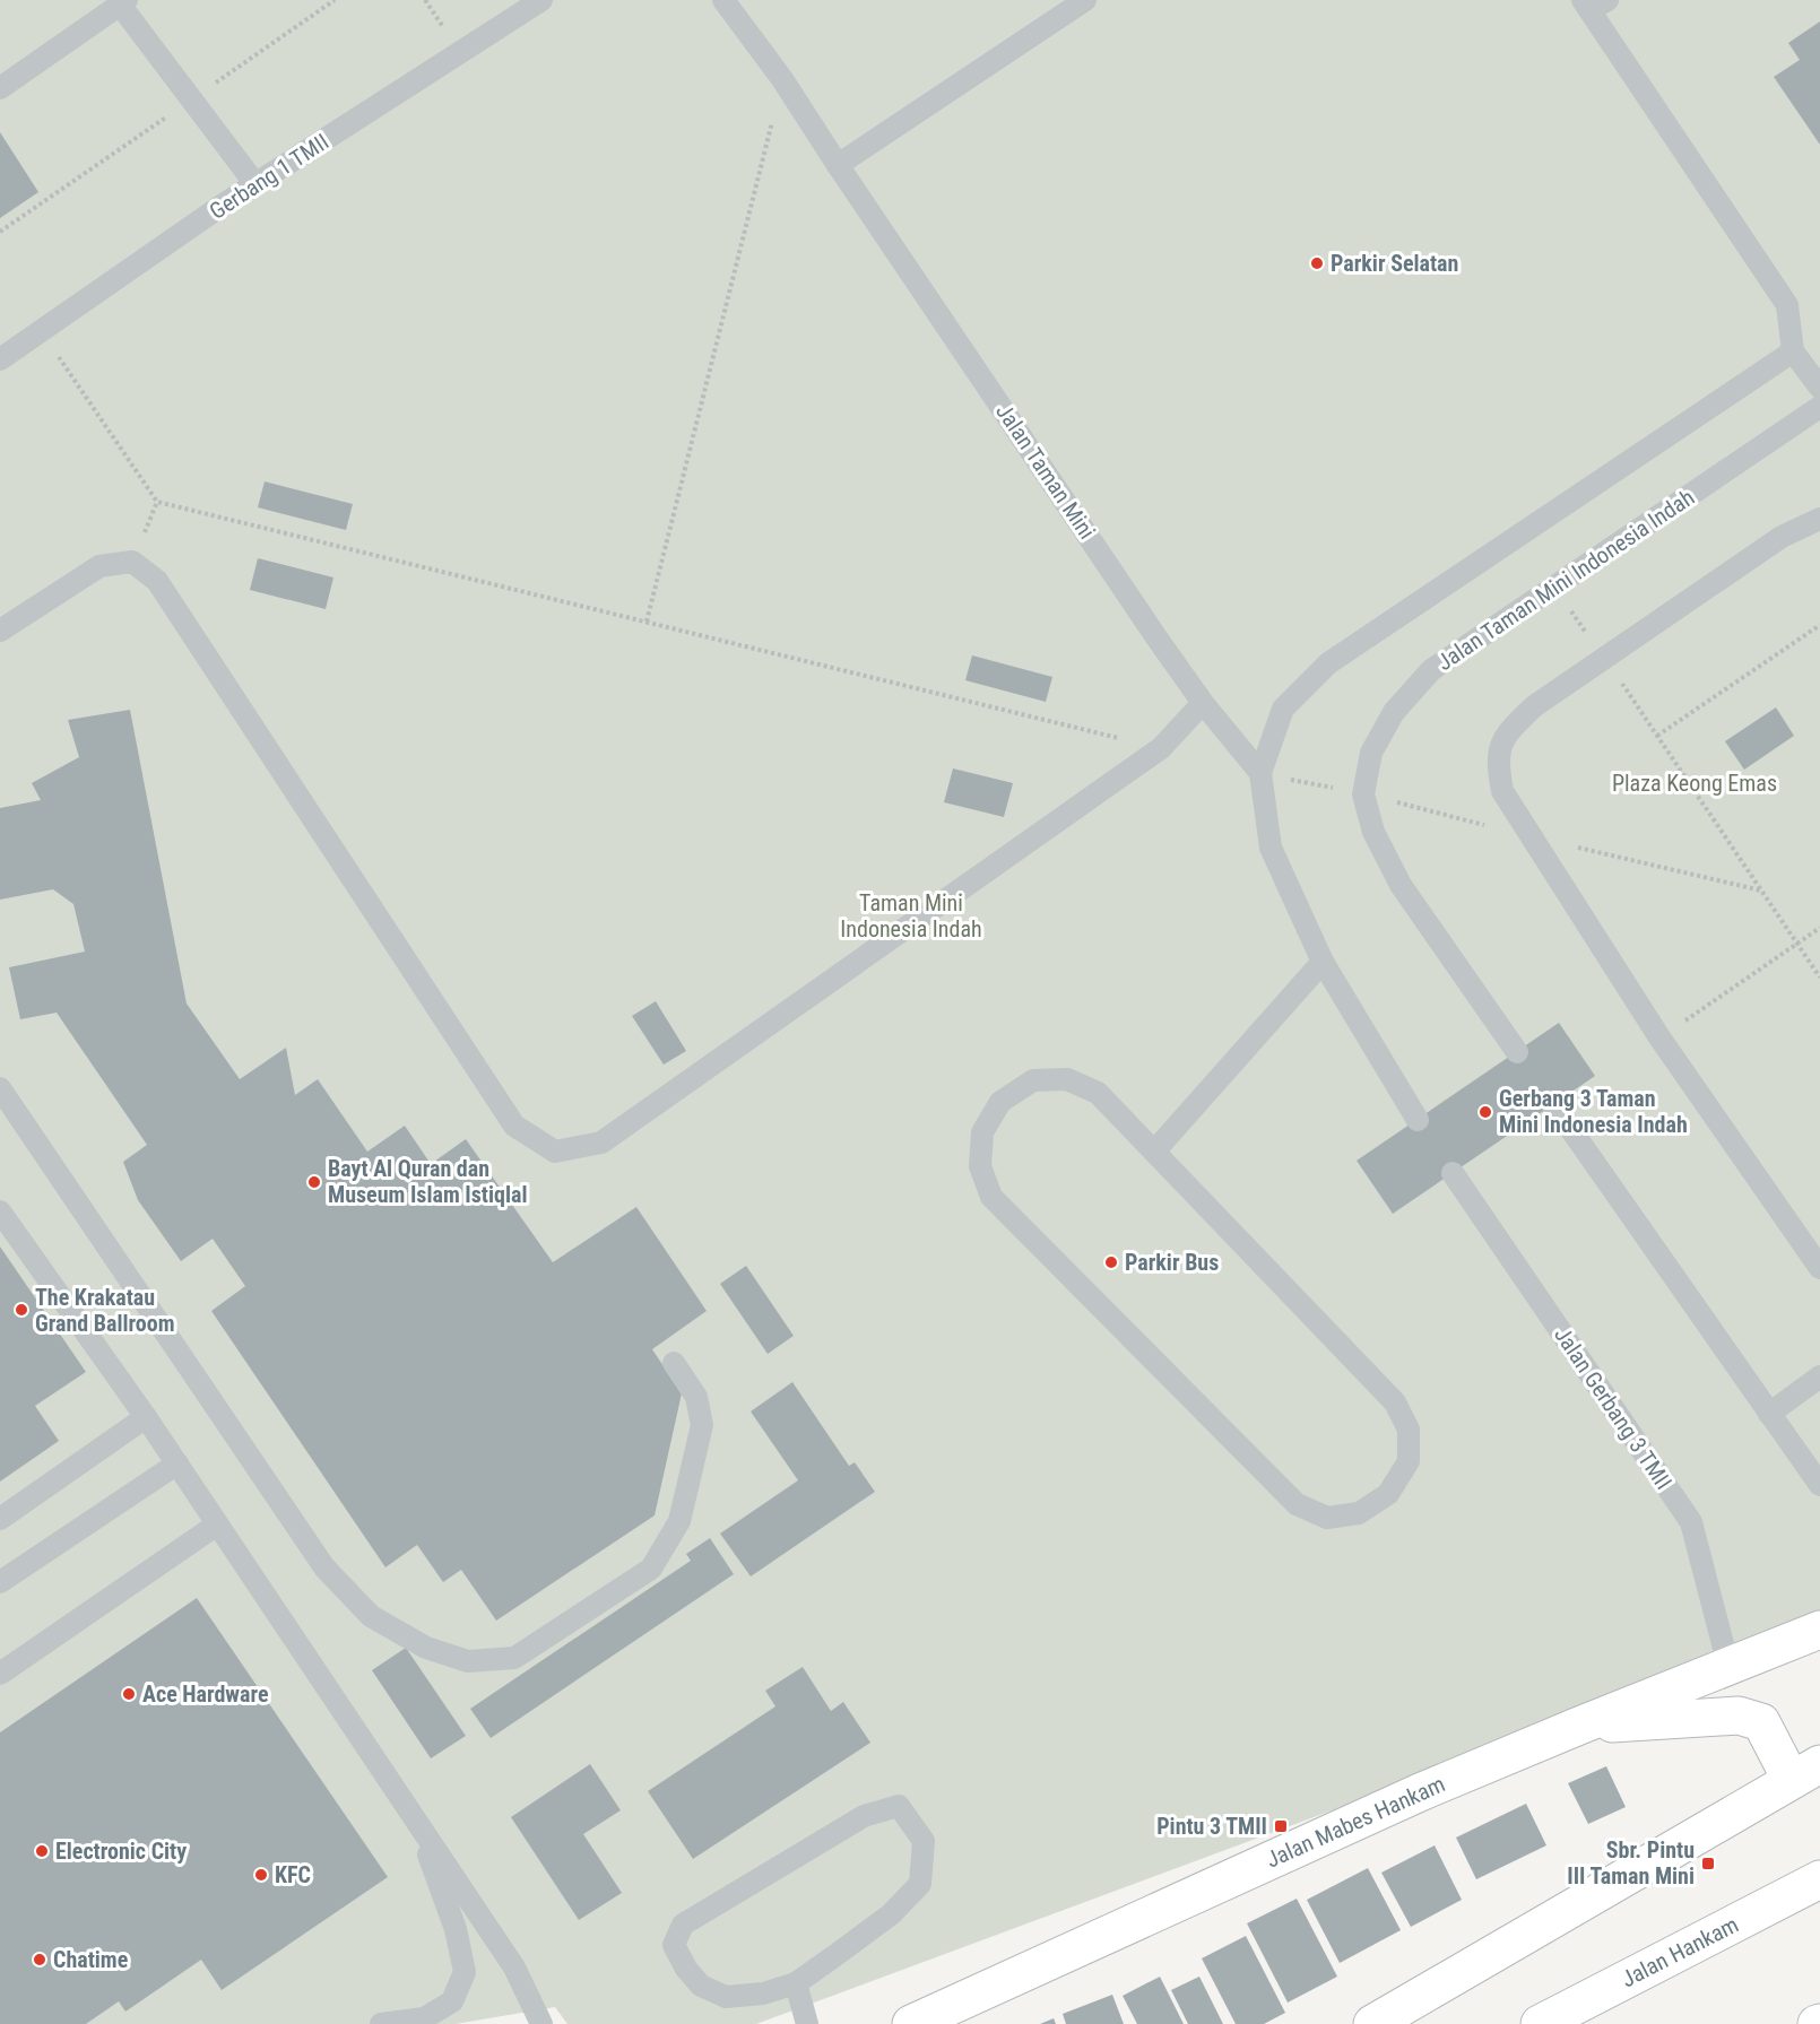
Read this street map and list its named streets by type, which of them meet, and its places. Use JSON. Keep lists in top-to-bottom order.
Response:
{
  "streets": {
    "main road": ["Jalan Mabes Hankam", "Jalan Hankam"],
    "lane": [
      "Gerbang 1 TMII",
      "Jalan Taman Mini",
      "Jalan Taman Mini Indonesia Indah",
      "Jalan Gerbang 3 TMII"
    ]
  },
  "crossings": [
    ["Jalan Gerbang 3 TMII", "Jalan Mabes Hankam"]
  ],
  "parks": ["Plaza Keong Emas", "Taman Mini Indonesia Indah"],
  "places": {
    "other": [
      "Parkir Selatan",
      "Gerbang 3 Taman Mini Indonesia Indah",
      "Bayt Al Quran dan Museum Islam Istiqlal",
      "Parkir Bus",
      "The Krakatau Grand Ballroom",
      "Ace Hardware",
      "Electronic City",
      "KFC",
      "Chatime"
    ],
    "transit": ["Pintu 3 TMII", "Sbr. Pintu III Taman Mini"]
  }
}
